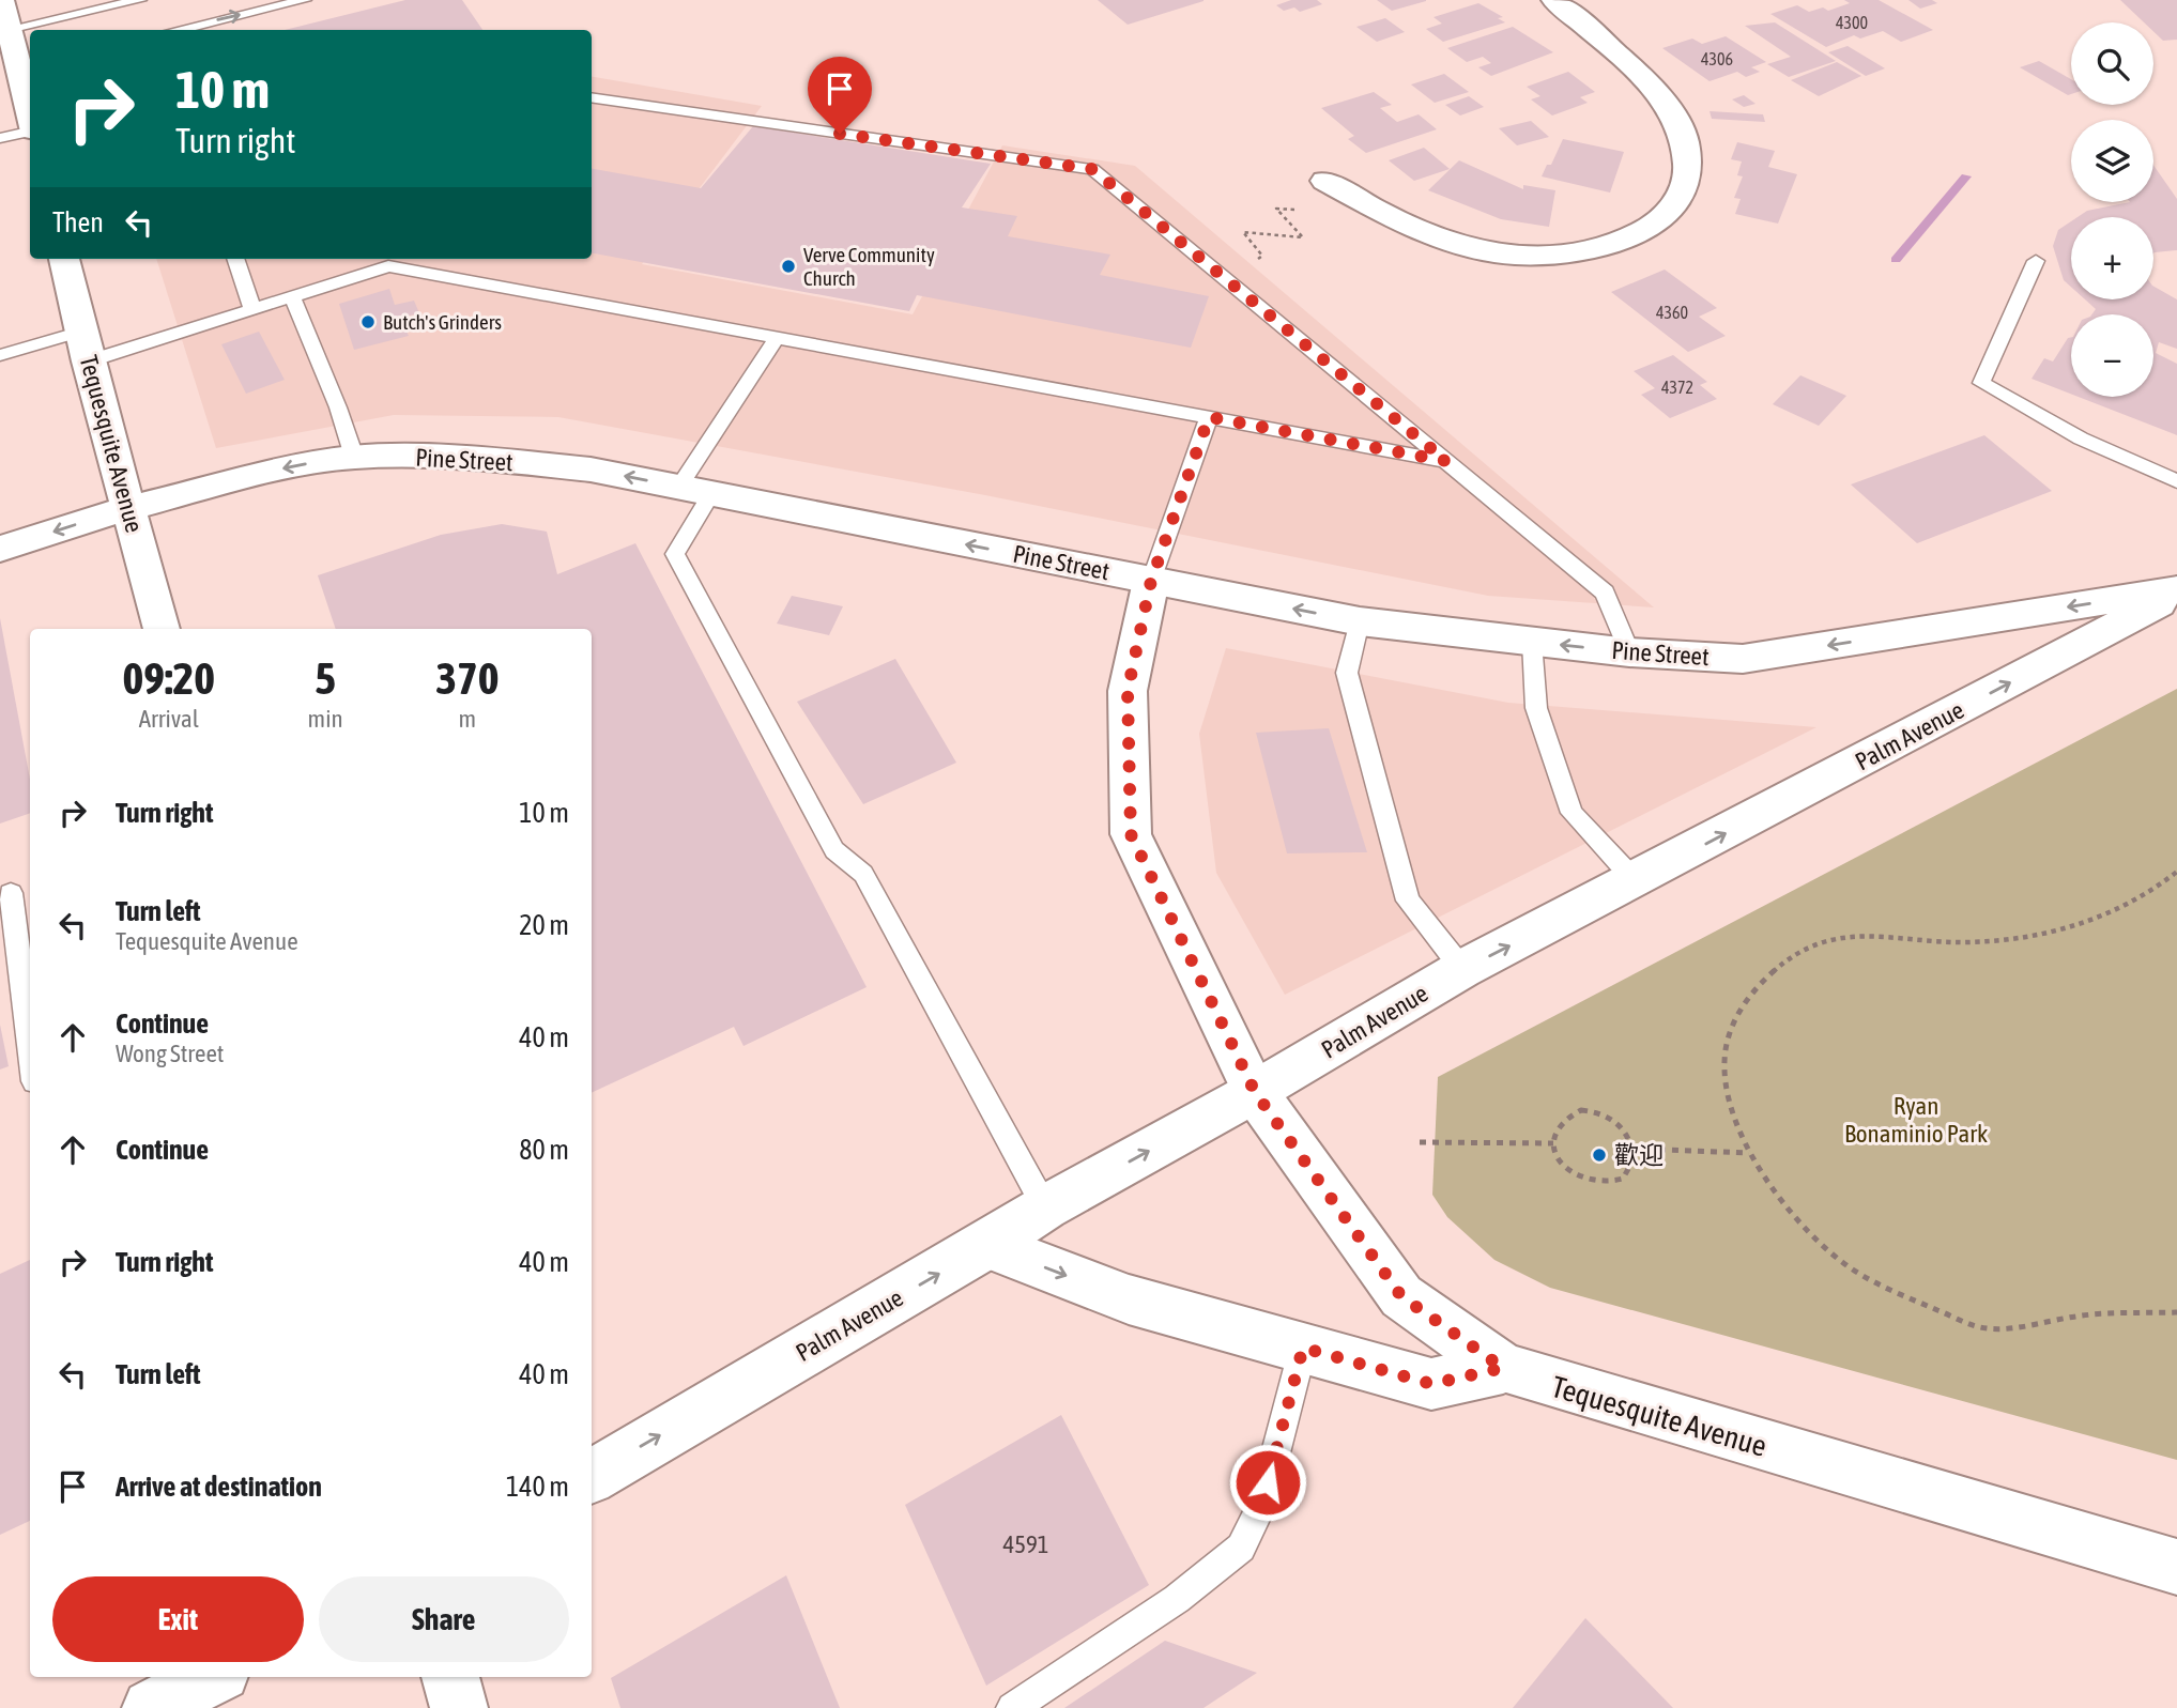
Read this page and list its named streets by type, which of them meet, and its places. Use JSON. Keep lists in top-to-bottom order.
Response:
{
  "streets": {
    "street": ["Tequesquite Avenue", "Pine Street", "Palm Avenue"]
  },
  "crossings": [
    ["Tequesquite Avenue", "Pine Street"],
    ["Tequesquite Avenue", "Palm Avenue"],
    ["Pine Street", "Palm Avenue"]
  ],
  "one_way": ["Pine Street", "Palm Avenue"],
  "parks": ["Ryan Bonaminio Park"],
  "places": ["Verve Community Church", "Butch's Grinders", "歡迎"],
  "house_numbers": [
    "4300",
    "4306",
    "4360",
    "4372",
    "4591"
  ],
  "page": {
    "map_buttons": ["+", "−"],
    "turn": ["10 m", "Turn right"],
    "then": "Then",
    "eta": [
      "09:20",
      "Arrival",
      "5",
      "min",
      "370",
      "m"
    ],
    "list": [
      {
        "name": "Turn right",
        "value": "10 m"
      },
      {
        "name": "Turn left",
        "note": "Tequesquite Avenue",
        "value": "20 m"
      },
      {
        "name": "Continue",
        "note": "Wong Street",
        "value": "40 m"
      },
      {
        "name": "Continue",
        "value": "80 m"
      },
      {
        "name": "Turn right",
        "value": "40 m"
      },
      {
        "name": "Turn left",
        "value": "40 m"
      },
      {
        "name": "Arrive at destination",
        "value": "140 m"
      }
    ],
    "buttons": ["Exit", "Share"]
  }
}
